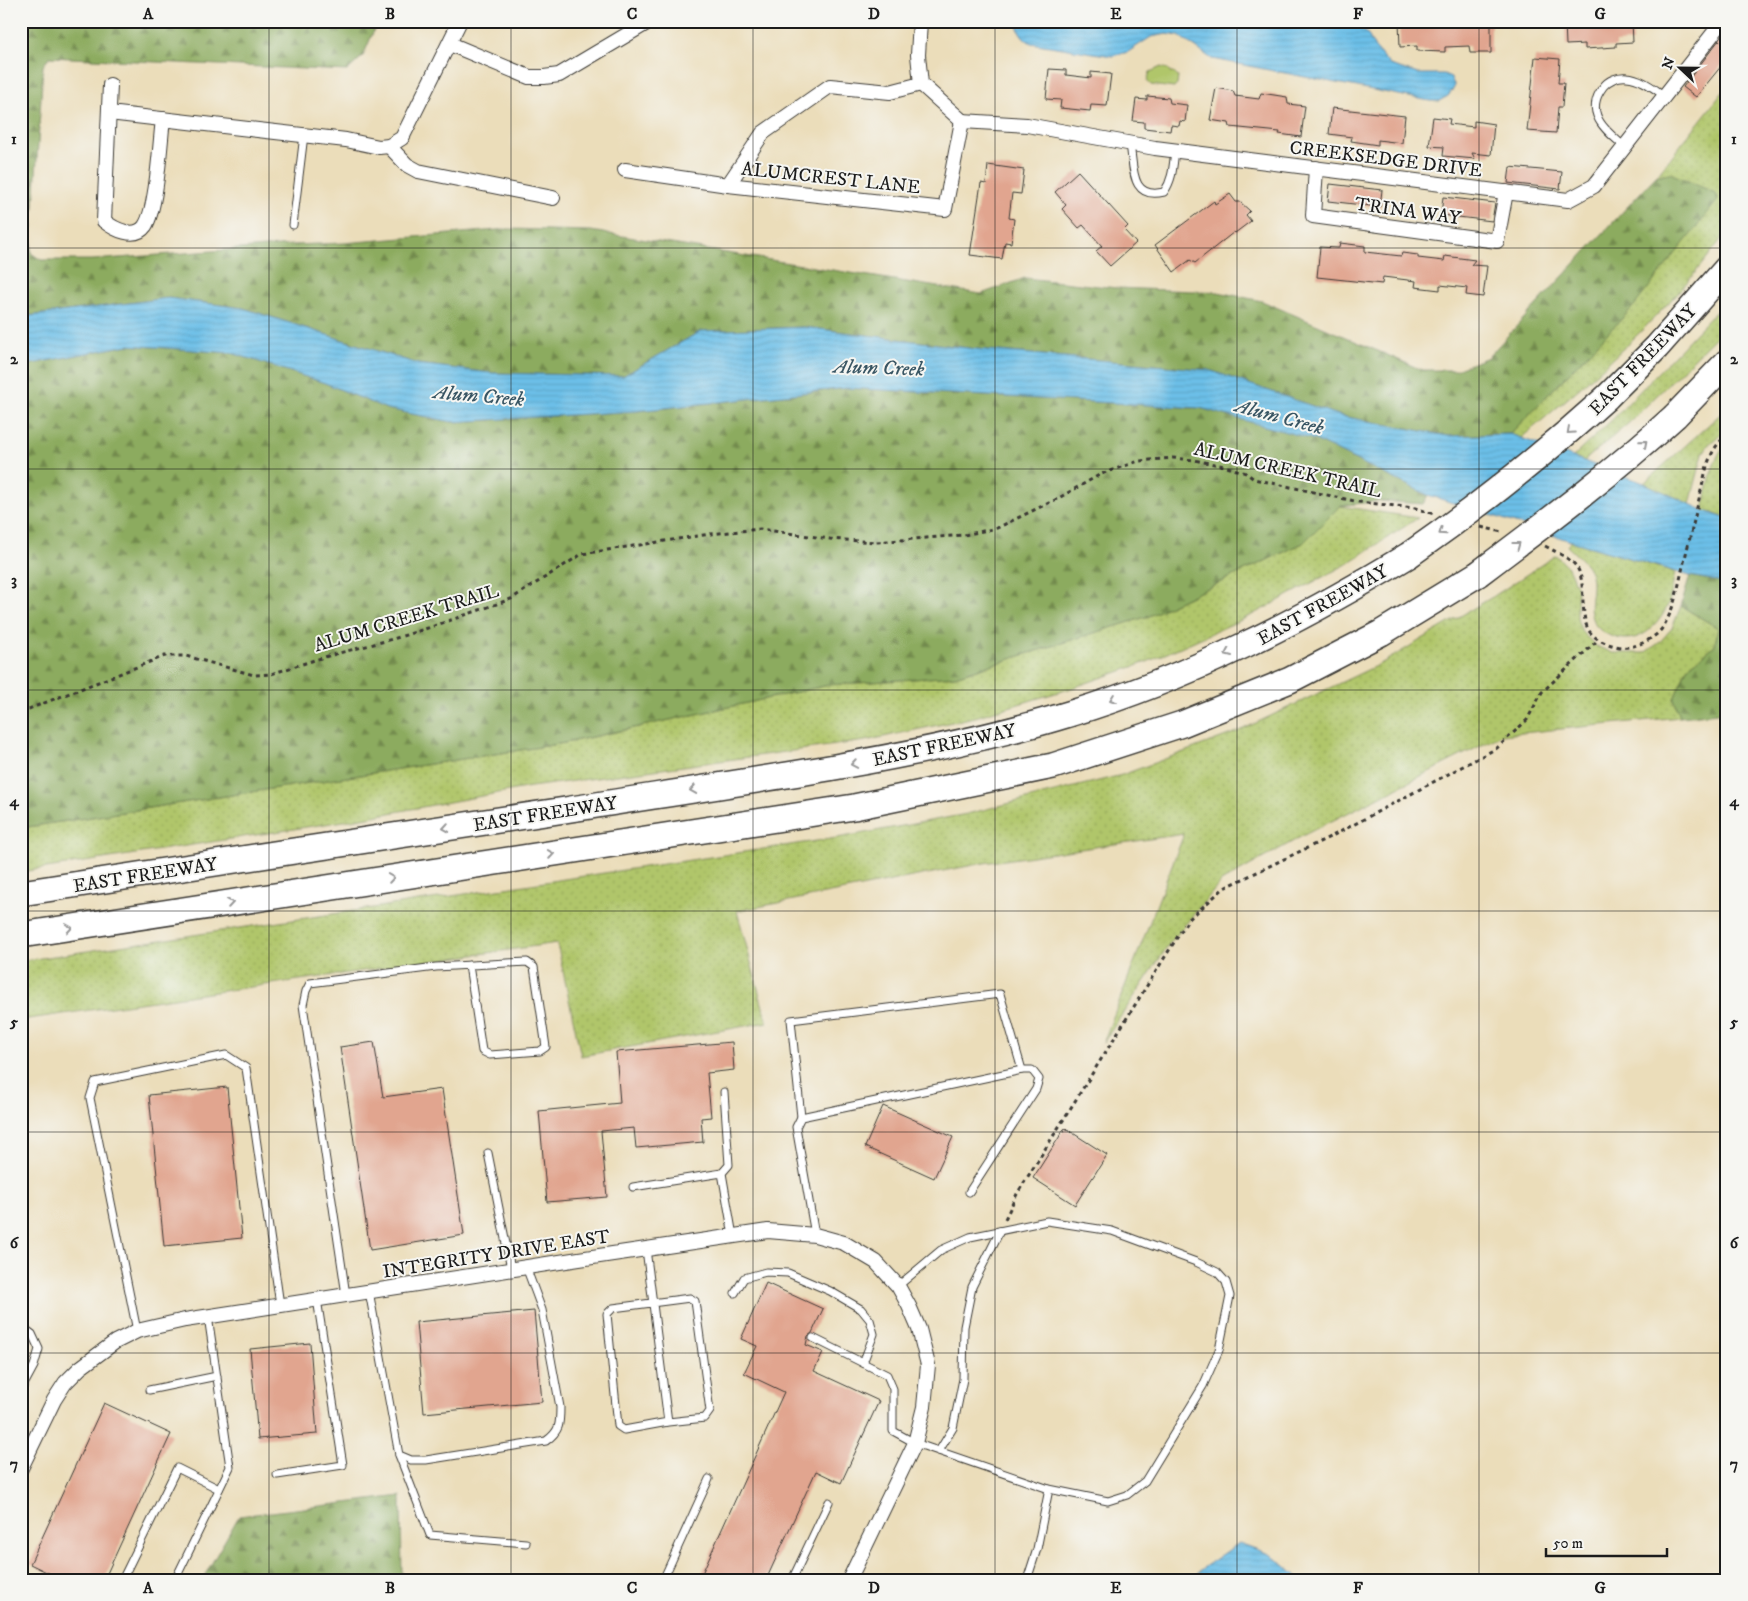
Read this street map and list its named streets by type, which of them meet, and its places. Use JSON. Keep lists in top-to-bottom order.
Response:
{
  "streets": {
    "highway": ["EAST FREEWAY"],
    "street": [
      "CREEKSEDGE DRIVE",
      "ALUMCREST LANE",
      "TRINA WAY",
      "INTEGRITY DRIVE EAST"
    ],
    "path": ["ALUM CREEK TRAIL"]
  },
  "crossings": [
    ["CREEKSEDGE DRIVE", "ALUMCREST LANE"],
    ["CREEKSEDGE DRIVE", "TRINA WAY"]
  ],
  "water": ["Alum Creek"],
  "scale_bar": "50 m",
  "north": "left",
  "grid": {
    "columns": [
      "A",
      "B",
      "C",
      "D",
      "E",
      "F",
      "G"
    ],
    "rows": [
      "1",
      "2",
      "3",
      "4",
      "5",
      "6",
      "7"
    ]
  }
}
